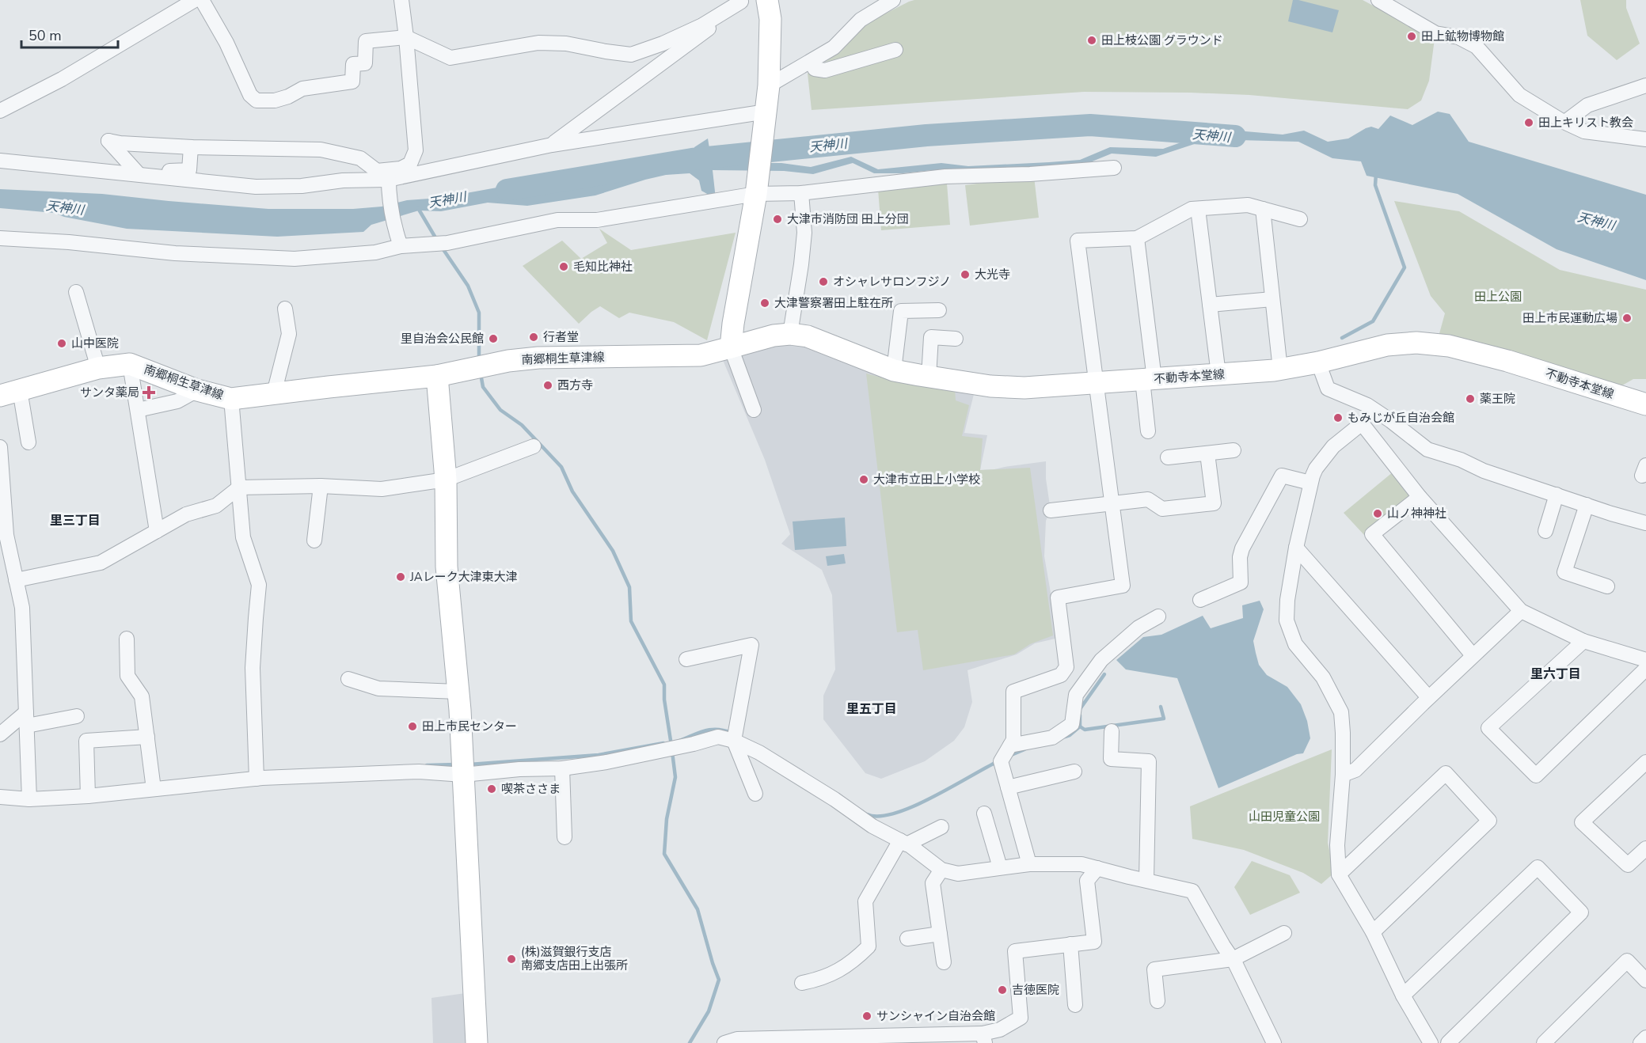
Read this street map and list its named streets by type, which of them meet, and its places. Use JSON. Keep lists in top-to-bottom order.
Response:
{
  "streets": {
    "main road": ["南郷桐生草津線", "不動寺本堂線"]
  },
  "crossings": [
    ["南郷桐生草津線", "不動寺本堂線"]
  ],
  "districts": ["里三丁目", "里六丁目", "里五丁目"],
  "water": ["天神川"],
  "parks": ["田上公園", "山田児童公園"],
  "places": {
    "other": [
      "田上鉱物博物館",
      "田上枝公園 グラウンド",
      "田上キリスト教会",
      "大津市消防団 田上分団",
      "毛知比神社",
      "大光寺",
      "オシャレサロンフジノ",
      "大津警察署田上駐在所",
      "田上市民運動広場",
      "行者堂",
      "里自治会公民館",
      "山中医院",
      "西方寺",
      "薬王院",
      "もみじが丘自治会館",
      "大津市立田上小学校",
      "山ノ神神社",
      "JAレーク大津東大津",
      "田上市民センター",
      "喫茶ささま",
      "(株)滋賀銀行支店 南郷支店田上出張所",
      "吉徳医院",
      "サンシャイン自治会館"
    ],
    "health": ["サンタ薬局"]
  },
  "scale_bar": "50 m"
}
